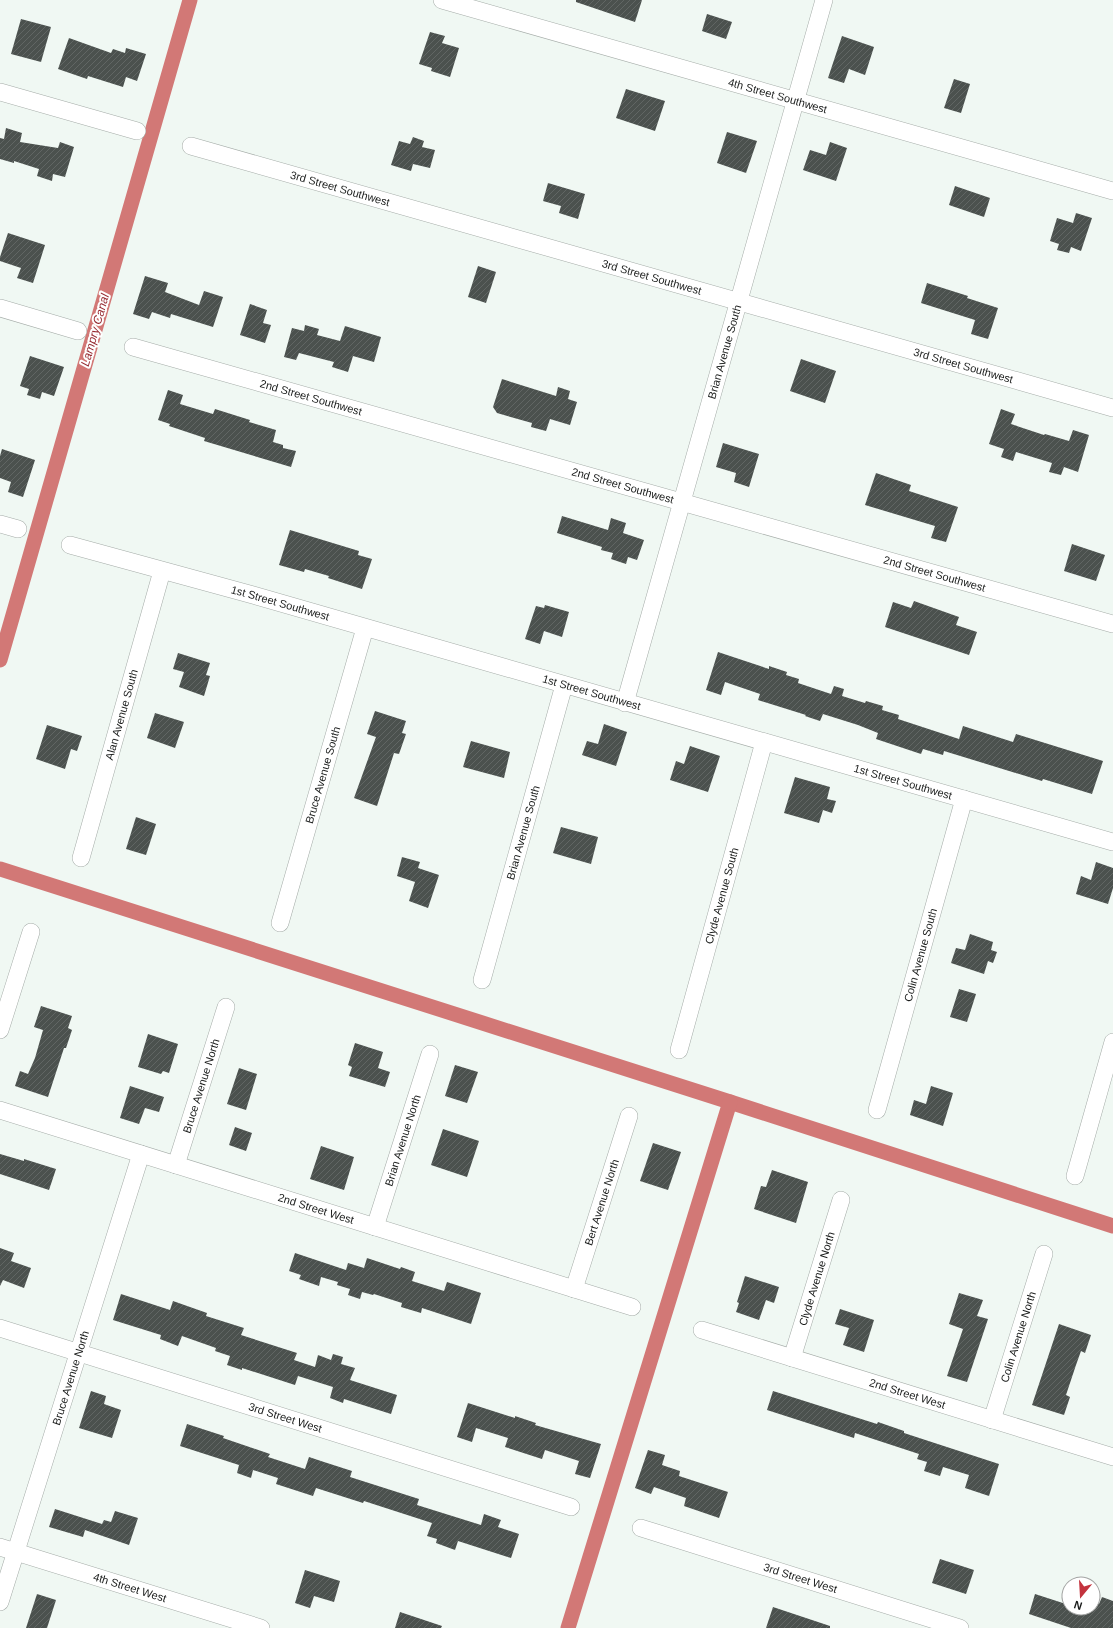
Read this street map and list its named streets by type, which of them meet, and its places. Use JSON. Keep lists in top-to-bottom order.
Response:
{
  "streets": {
    "street": [
      "4th Street Southwest",
      "3rd Street Southwest",
      "Brian Avenue South",
      "2nd Street Southwest",
      "1st Street Southwest",
      "Alan Avenue South",
      "Bruce Avenue South",
      "Clyde Avenue South",
      "Colin Avenue South",
      "Bruce Avenue North",
      "Brian Avenue North",
      "Bert Avenue North",
      "2nd Street West",
      "Clyde Avenue North",
      "Colin Avenue North",
      "3rd Street West",
      "4th Street West"
    ]
  },
  "crossings": [
    ["4th Street Southwest", "Brian Avenue South"],
    ["3rd Street Southwest", "Brian Avenue South"],
    ["Brian Avenue South", "2nd Street Southwest"],
    ["Brian Avenue South", "1st Street Southwest"],
    ["1st Street Southwest", "Alan Avenue South"],
    ["1st Street Southwest", "Bruce Avenue South"],
    ["1st Street Southwest", "Clyde Avenue South"],
    ["1st Street Southwest", "Colin Avenue South"],
    ["Bruce Avenue North", "2nd Street West"],
    ["Bruce Avenue North", "3rd Street West"],
    ["Bruce Avenue North", "4th Street West"],
    ["Brian Avenue North", "2nd Street West"],
    ["Bert Avenue North", "2nd Street West"],
    ["2nd Street West", "Clyde Avenue North"],
    ["2nd Street West", "Colin Avenue North"]
  ],
  "water": ["Lampry Canal"],
  "north": "bottom"
}
